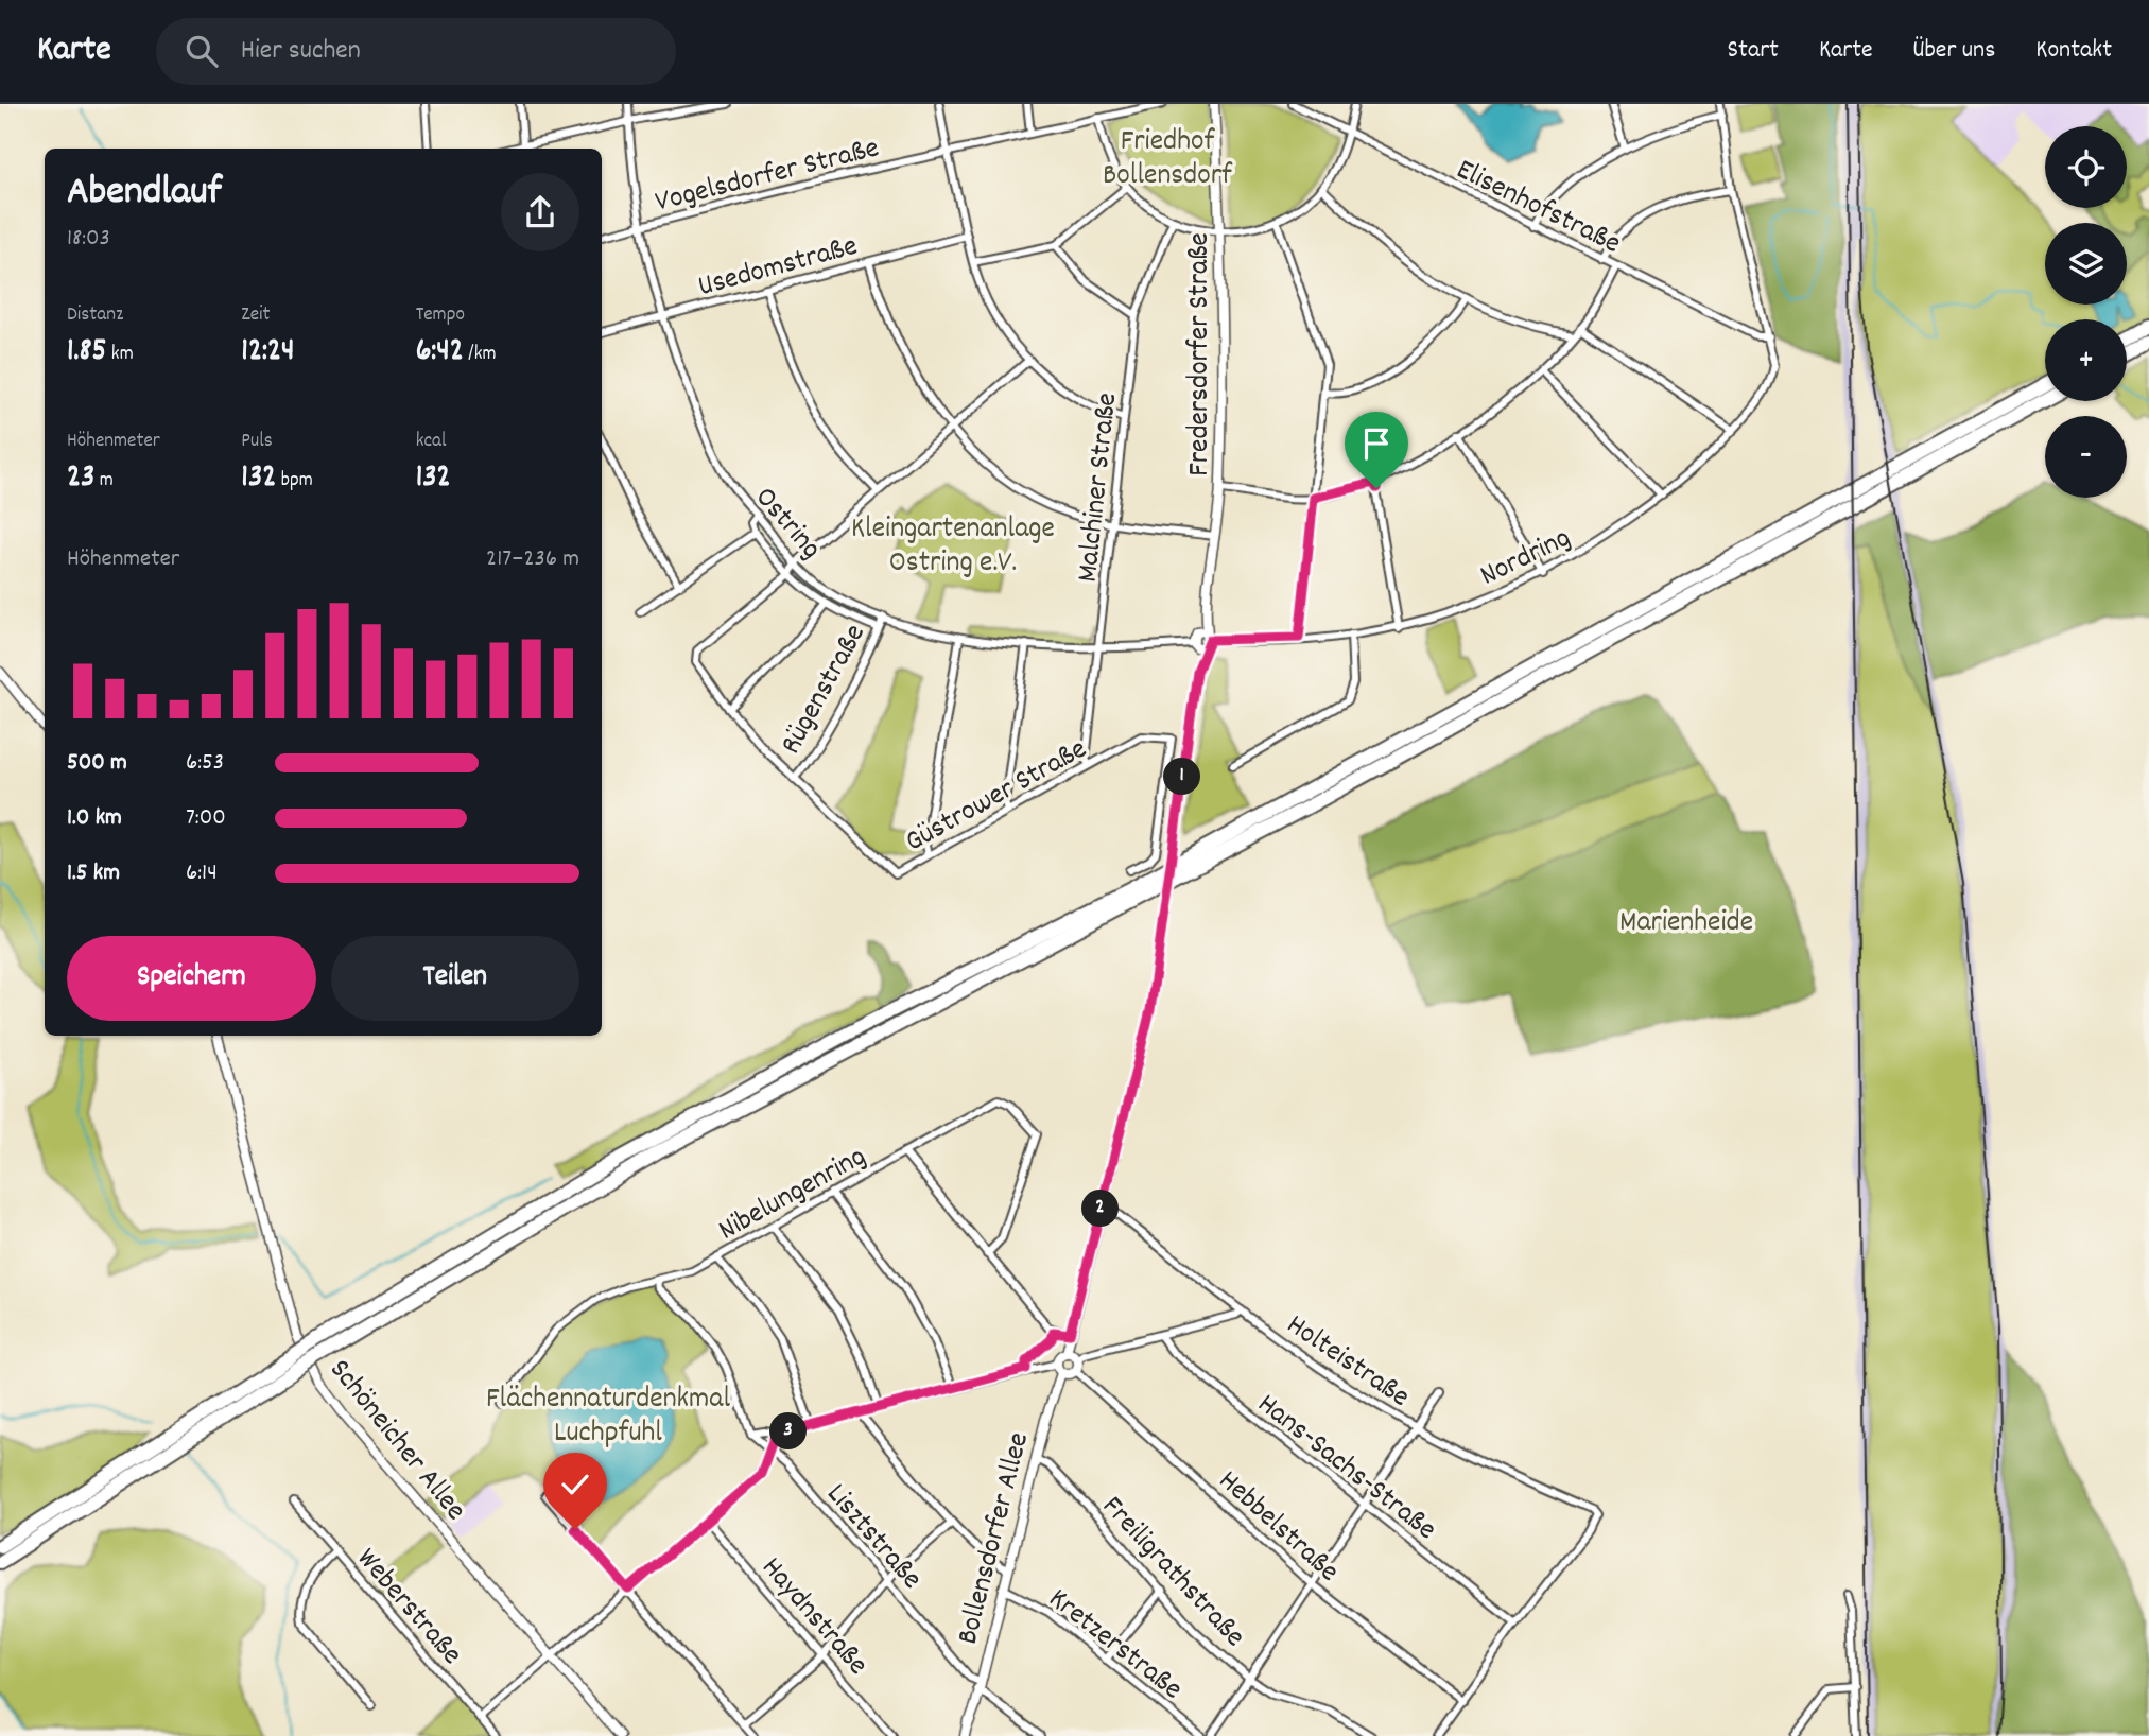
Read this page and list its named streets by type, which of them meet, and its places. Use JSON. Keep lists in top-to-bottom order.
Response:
{
  "streets": {
    "street": [
      "Vogelsdorfer Straße",
      "Elisenhofstraße",
      "Usedomstraße",
      "Fredersdorfer Straße",
      "Malchiner Straße",
      "Ostring",
      "Nordring",
      "Rügenstraße",
      "Güstrower Straße",
      "Nibelungenring",
      "Holteistraße",
      "Schöneicher Allee",
      "Hans-Sachs-Straße",
      "Hebbelstraße",
      "Lisztstraße",
      "Bollensdorfer Allee",
      "Freiligrathstraße",
      "Weberstraße",
      "Haydnstraße",
      "Kretzerstraße"
    ]
  },
  "crossings": [
    ["Vogelsdorfer Straße", "Ostring"],
    ["Elisenhofstraße", "Nordring"],
    ["Usedomstraße", "Ostring"],
    ["Fredersdorfer Straße", "Ostring"],
    ["Fredersdorfer Straße", "Nordring"],
    ["Fredersdorfer Straße", "Holteistraße"],
    ["Malchiner Straße", "Ostring"],
    ["Malchiner Straße", "Güstrower Straße"],
    ["Ostring", "Nordring"],
    ["Ostring", "Rügenstraße"],
    ["Ostring", "Güstrower Straße"],
    ["Rügenstraße", "Güstrower Straße"],
    ["Holteistraße", "Hans-Sachs-Straße"],
    ["Hebbelstraße", "Bollensdorfer Allee"],
    ["Lisztstraße", "Bollensdorfer Allee"],
    ["Bollensdorfer Allee", "Freiligrathstraße"],
    ["Bollensdorfer Allee", "Kretzerstraße"]
  ],
  "parks": [
    "Friedhof Bollensdorf",
    "Kleingartenanlage Ostring e.V.",
    "Marienheide",
    "Flächennaturdenkmal Luchpfuhl"
  ],
  "page": {
    "header": "Karte",
    "search": "Hier suchen",
    "nav": [
      "Start",
      "Karte",
      "Über uns",
      "Kontakt"
    ],
    "map_buttons": ["+", "−"],
    "heading": ["Abendlauf", "18:03"],
    "stats": [
      ["Distanz", "1.85 km"],
      ["Zeit", "12:24"],
      ["Tempo", "6:42 /km"],
      ["Höhenmeter", "23 m"],
      ["Puls", "132 bpm"],
      ["kcal", "132"]
    ],
    "chart": ["Höhenmeter", "217–236 m"],
    "list": [
      {
        "name": "500 m",
        "note": "6:53"
      },
      {
        "name": "1.0 km",
        "note": "7:00"
      },
      {
        "name": "1.5 km",
        "note": "6:14"
      }
    ],
    "pins": ["1", "2", "3"],
    "buttons": ["Speichern", "Teilen"]
  }
}
